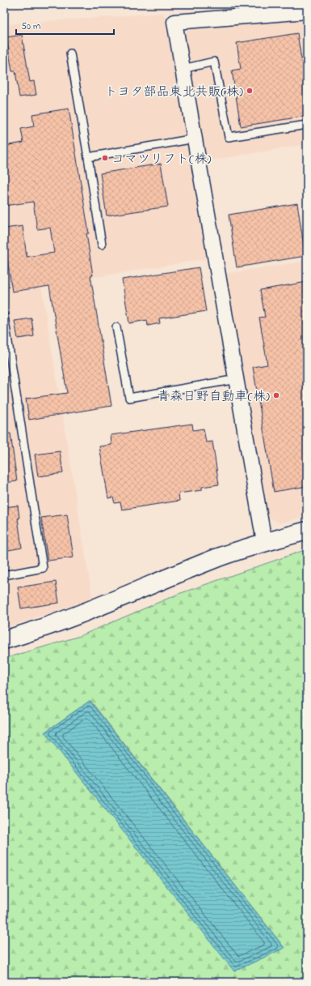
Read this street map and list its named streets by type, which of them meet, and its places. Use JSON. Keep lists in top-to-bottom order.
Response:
{
  "places": ["トヨタ部品東北共販(株)", "コマツリフト(株)", "青森日野自動車(株)"],
  "scale_bar": "50 m"
}
